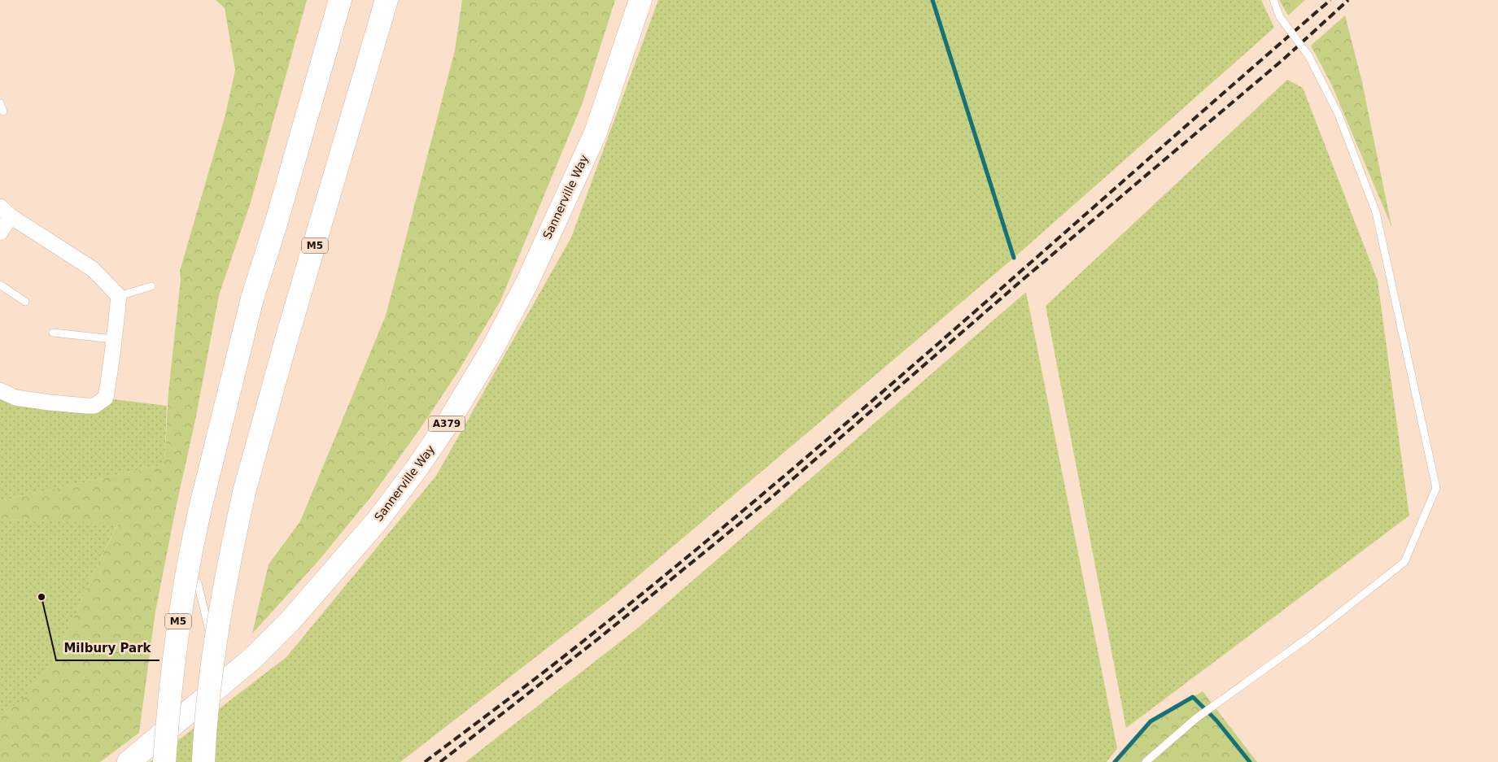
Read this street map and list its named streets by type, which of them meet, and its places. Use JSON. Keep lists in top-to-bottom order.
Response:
{
  "streets": {
    "main road": ["Sannerville Way", "M5", "A379"]
  },
  "places": ["Milbury Park"]
}
